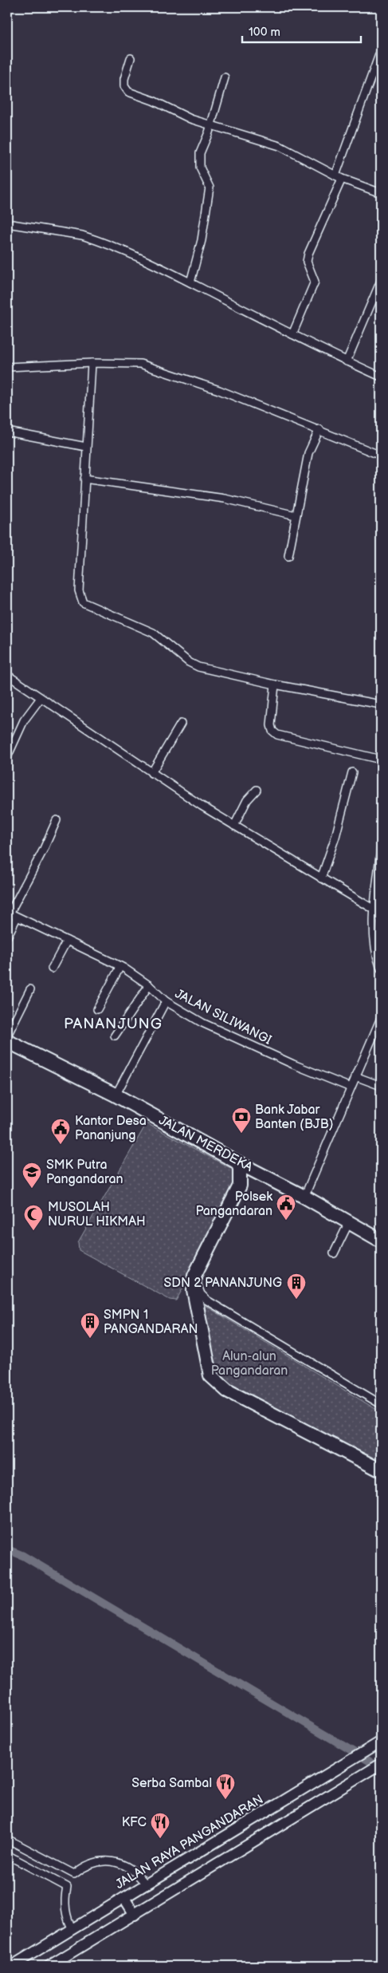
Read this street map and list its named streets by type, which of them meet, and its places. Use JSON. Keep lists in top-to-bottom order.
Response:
{
  "streets": {
    "highway": ["JALAN MERDEKA"],
    "street": ["JALAN SILIWANGI", "JALAN RAYA PANGANDARAN"]
  },
  "districts": ["PANANJUNG"],
  "parks": ["Alun-alun Pangandaran"],
  "places": {
    "bank": ["Bank Jabar Banten (BJB)"],
    "public building": ["Kantor Desa Pananjung", "Polsek Pangandaran"],
    "school or university": ["SMK Putra Pangandaran"],
    "mosque": ["MUSOLAH NURUL HIKMAH"],
    "building": ["SDN 2 PANANJUNG", "SMPN 1 PANGANDARAN"],
    "restaurant": ["Serba Sambal", "KFC"]
  },
  "scale_bar": "100 m"
}
